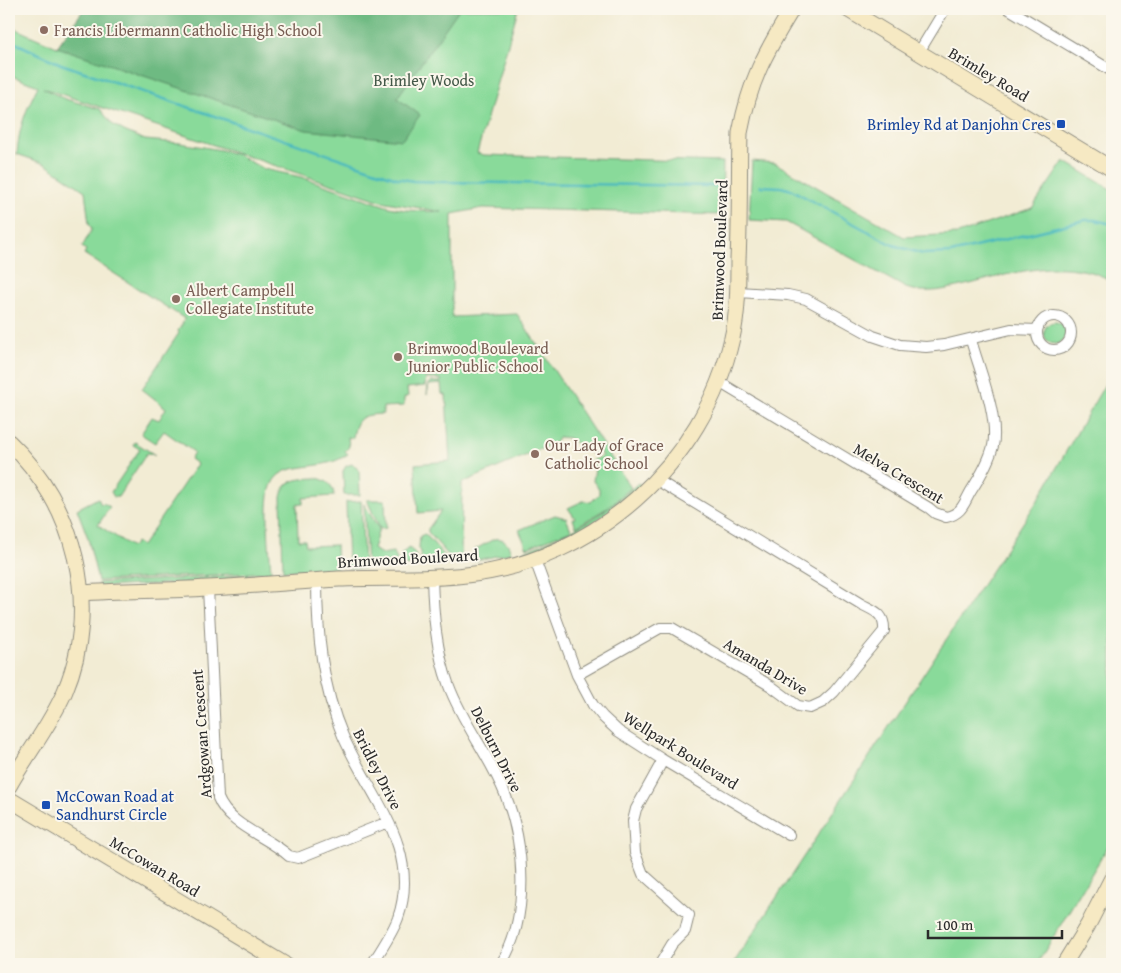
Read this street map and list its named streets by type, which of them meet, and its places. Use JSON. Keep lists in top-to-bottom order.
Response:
{
  "streets": {
    "street": [
      "Brimley Road",
      "Brimwood Boulevard",
      "Melva Crescent",
      "Amanda Drive",
      "Ardgowan Crescent",
      "Delburn Drive",
      "Wellpark Boulevard",
      "Bridley Drive",
      "McCowan Road"
    ]
  },
  "crossings": [
    ["Brimwood Boulevard", "Melva Crescent"],
    ["Brimwood Boulevard", "Amanda Drive"],
    ["Brimwood Boulevard", "Ardgowan Crescent"],
    ["Brimwood Boulevard", "Delburn Drive"],
    ["Brimwood Boulevard", "Wellpark Boulevard"],
    ["Brimwood Boulevard", "Bridley Drive"],
    ["Amanda Drive", "Wellpark Boulevard"],
    ["Ardgowan Crescent", "Bridley Drive"]
  ],
  "parks": ["Brimley Woods"],
  "places": {
    "other": [
      "Francis Libermann Catholic High School",
      "Albert Campbell Collegiate Institute",
      "Brimwood Boulevard Junior Public School",
      "Our Lady of Grace Catholic School"
    ],
    "transit": ["Brimley Rd at Danjohn Cres", "McCowan Road at Sandhurst Circle"]
  },
  "scale_bar": "100 m"
}
